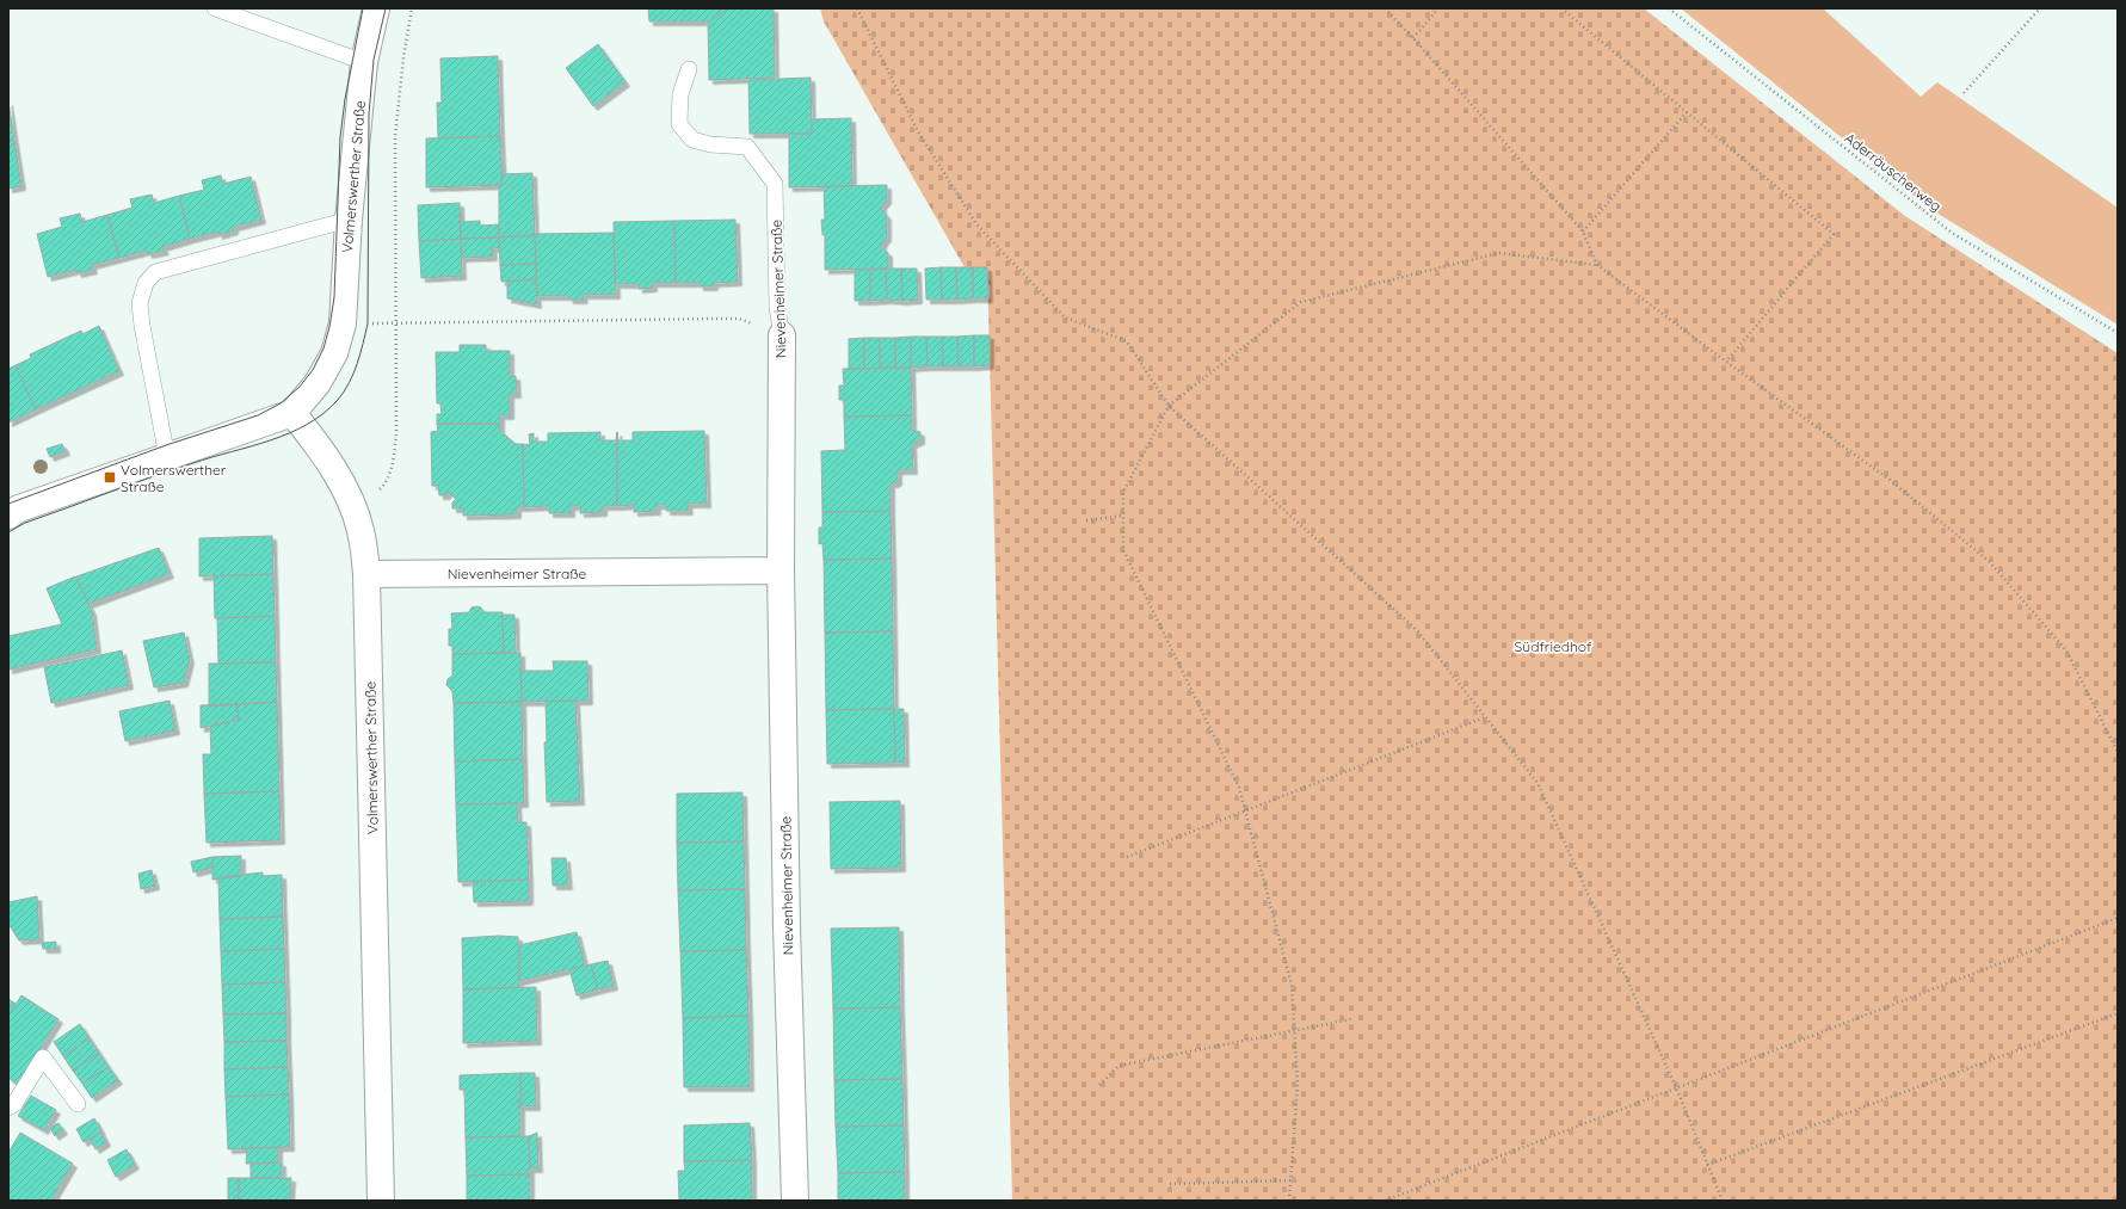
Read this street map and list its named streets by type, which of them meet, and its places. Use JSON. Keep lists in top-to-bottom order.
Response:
{
  "streets": {
    "street": ["Volmerswerther Straße", "Nievenheimer Straße"],
    "path": ["Aderräuscherweg"]
  },
  "crossings": [
    ["Volmerswerther Straße", "Nievenheimer Straße"]
  ],
  "parks": ["Südfriedhof"],
  "places": {
    "transit": ["Volmerswerther Straße"]
  }
}
